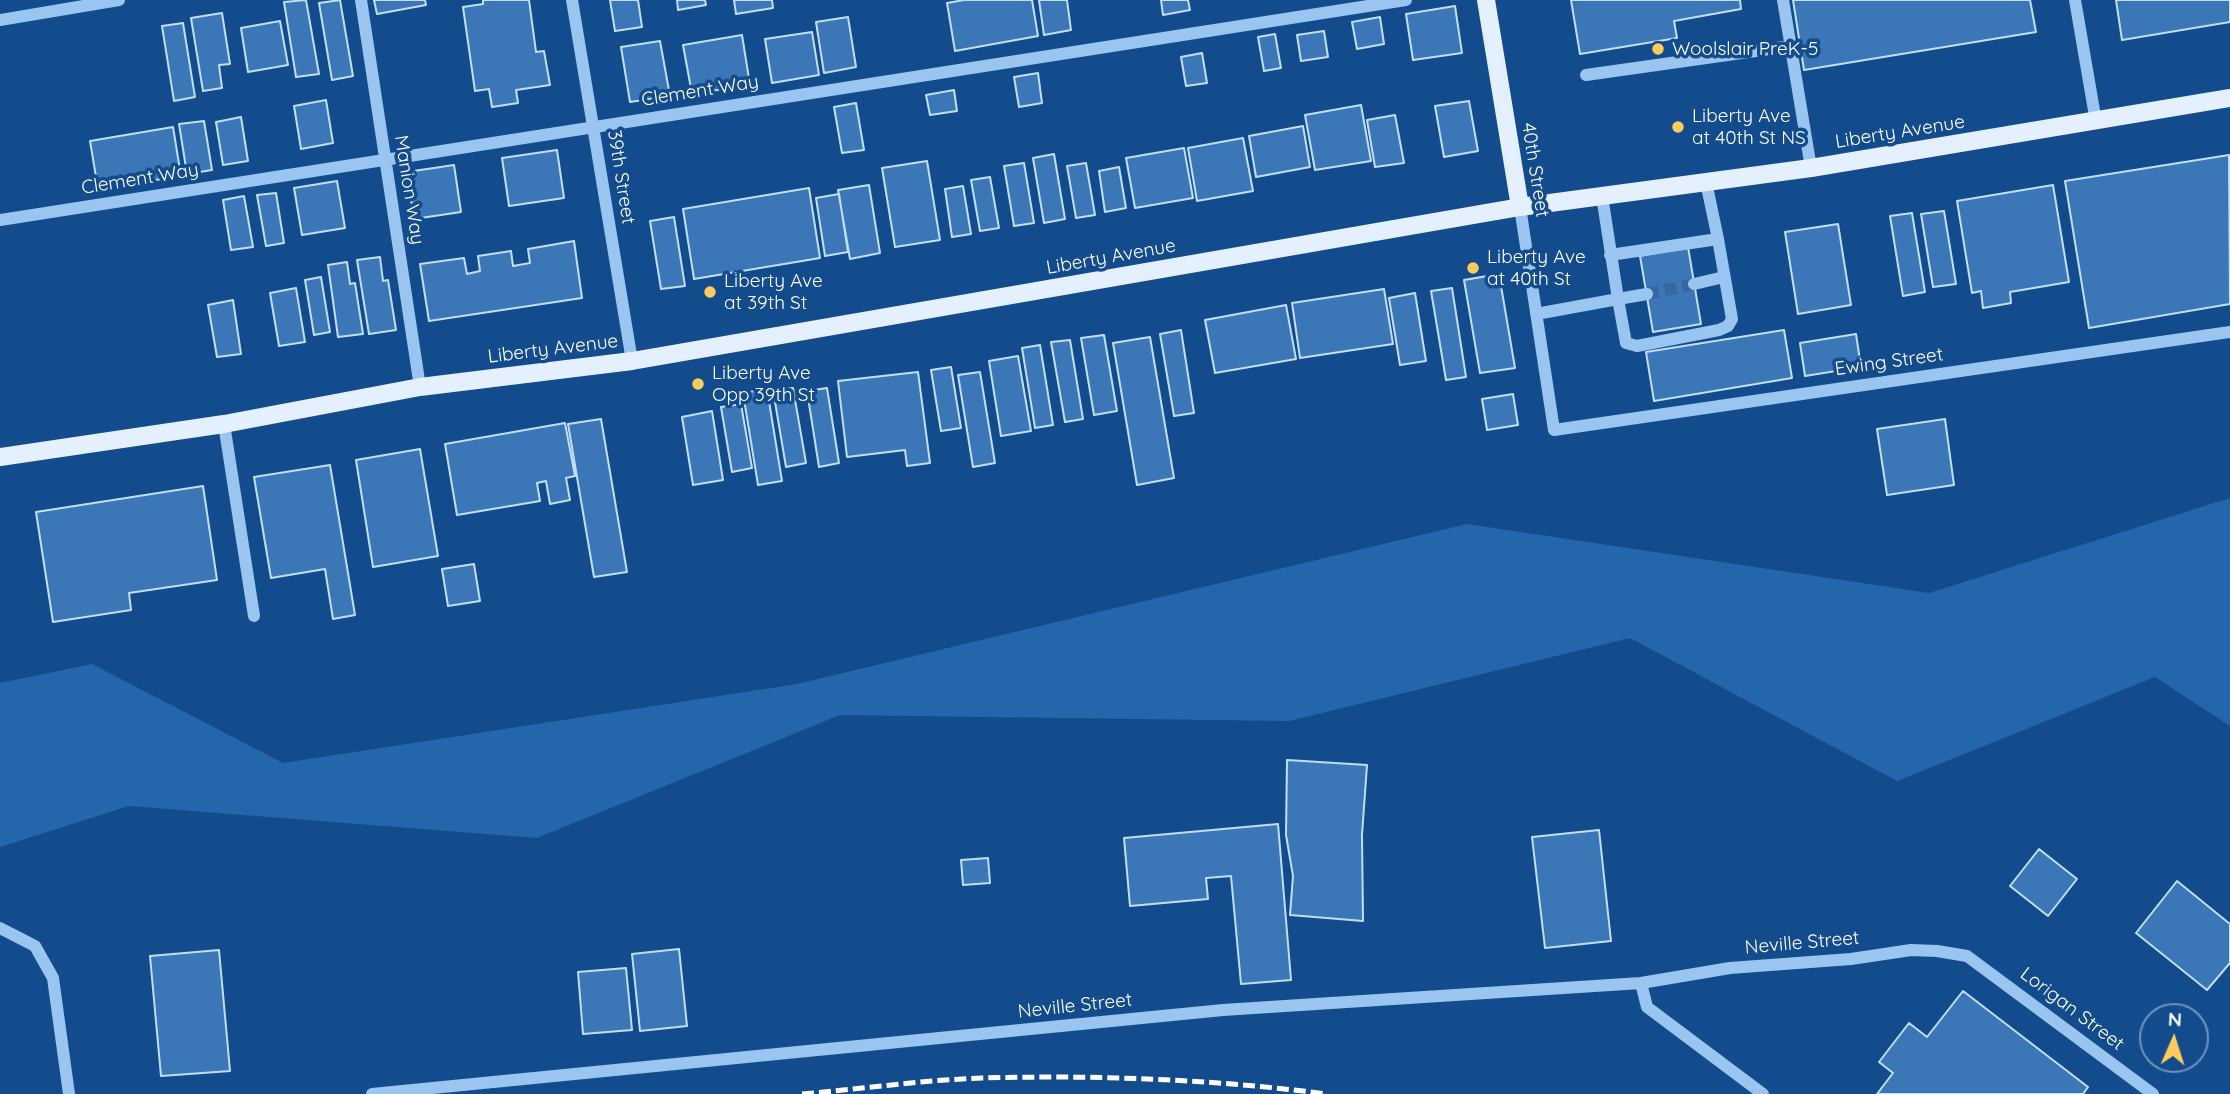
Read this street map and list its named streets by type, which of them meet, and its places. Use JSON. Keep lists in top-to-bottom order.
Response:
{
  "streets": {
    "main road": ["Liberty Avenue", "40th Street"],
    "street": [
      "Clement Way",
      "39th Street",
      "Manion Way",
      "Ewing Street",
      "Neville Street",
      "Lorigan Street"
    ]
  },
  "crossings": [
    ["Clement Way", "39th Street"],
    ["Clement Way", "Manion Way"],
    ["Liberty Avenue", "40th Street"],
    ["Liberty Avenue", "39th Street"],
    ["Liberty Avenue", "Manion Way"],
    ["40th Street", "Ewing Street"],
    ["Neville Street", "Lorigan Street"]
  ],
  "places": [
    "Woolslair PreK-5",
    "Liberty Ave at 40th St NS",
    "Liberty Ave at 40th St",
    "Liberty Ave at 39th St",
    "Liberty Ave Opp 39th St"
  ],
  "north": "top"
}
